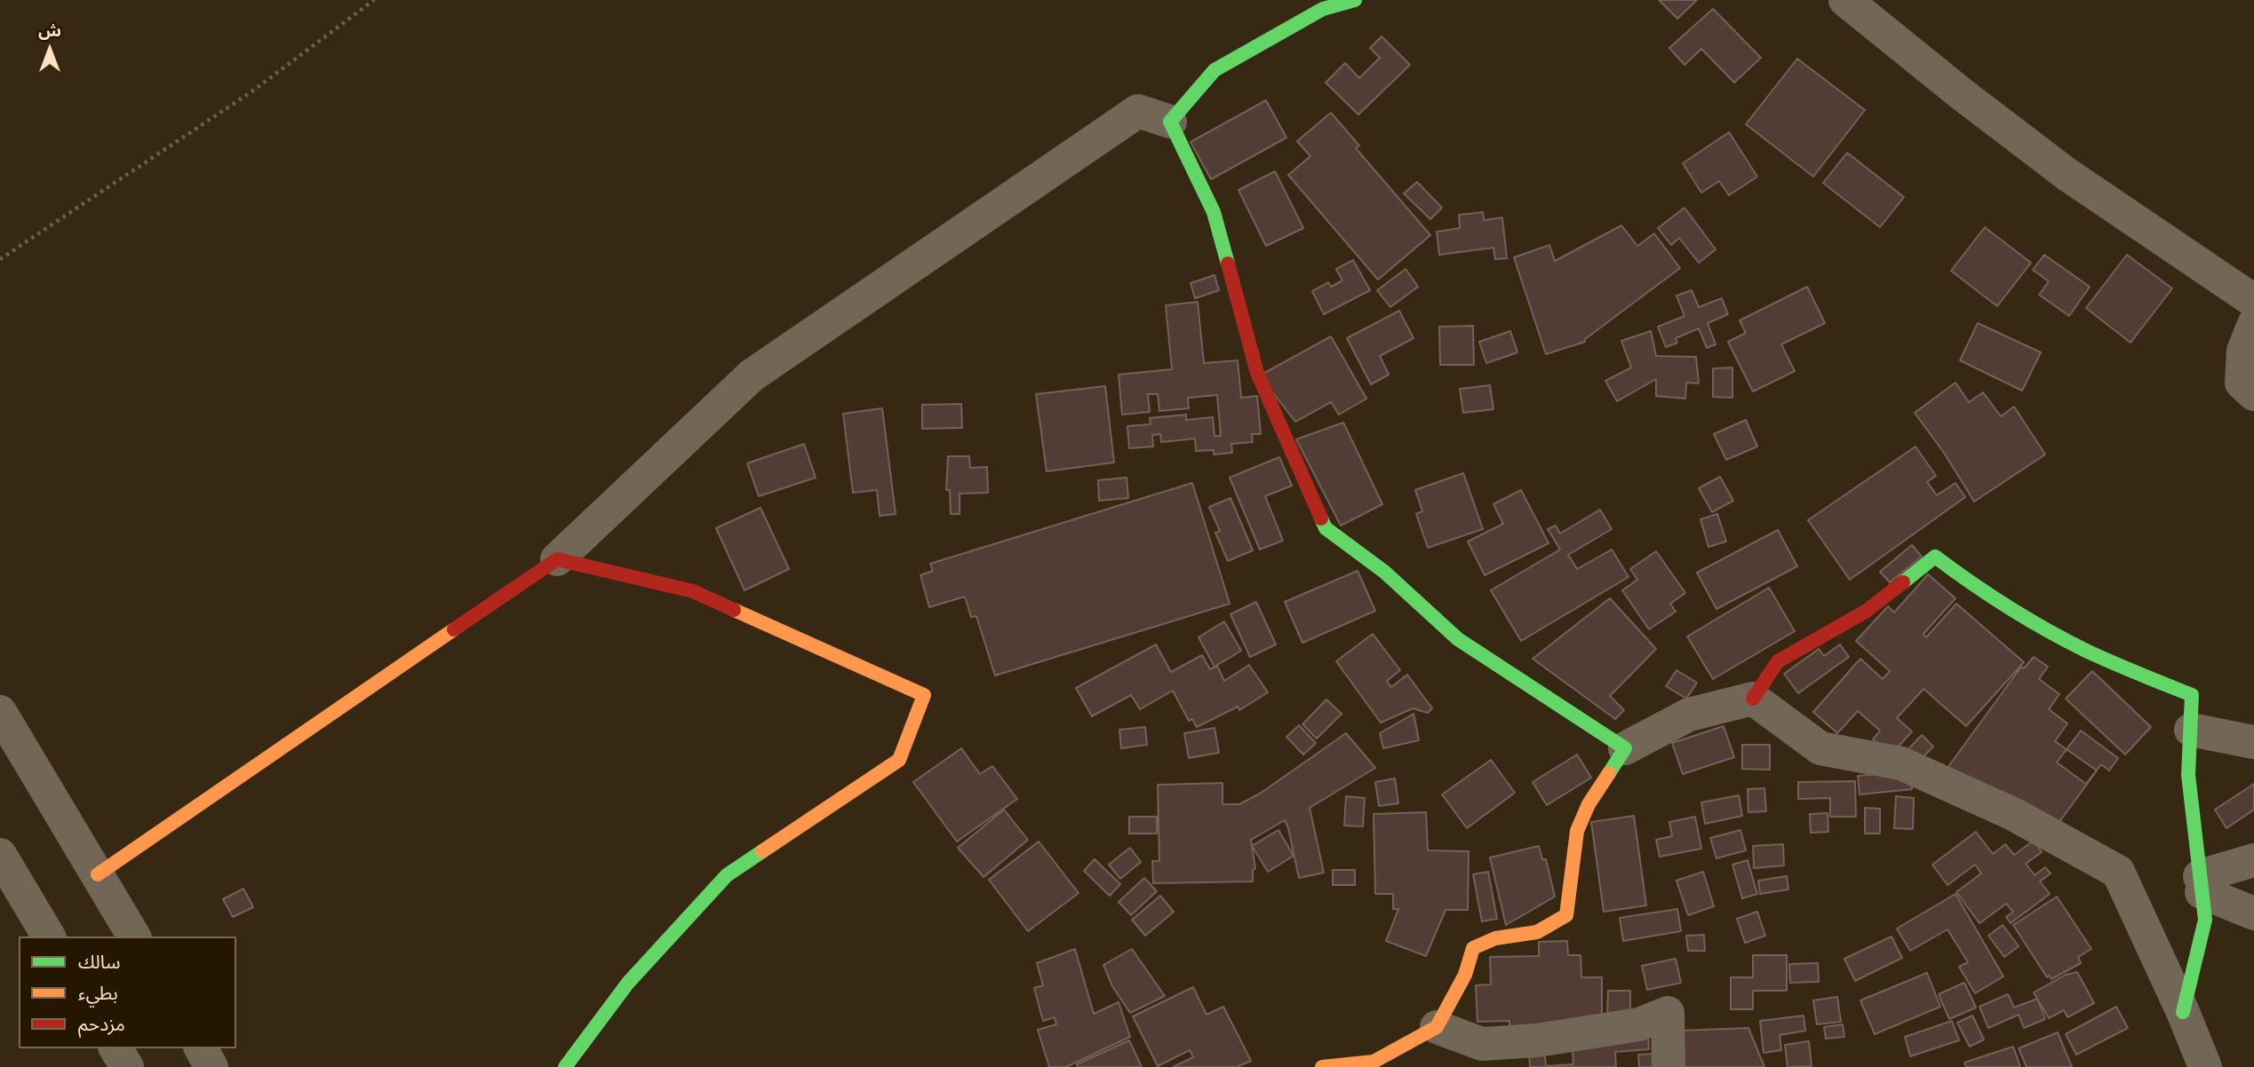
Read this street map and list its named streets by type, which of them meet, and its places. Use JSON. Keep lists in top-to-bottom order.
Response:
{
  "legend": ["سالك", "بطيء", "مزدحم"],
  "north": "top"
}
